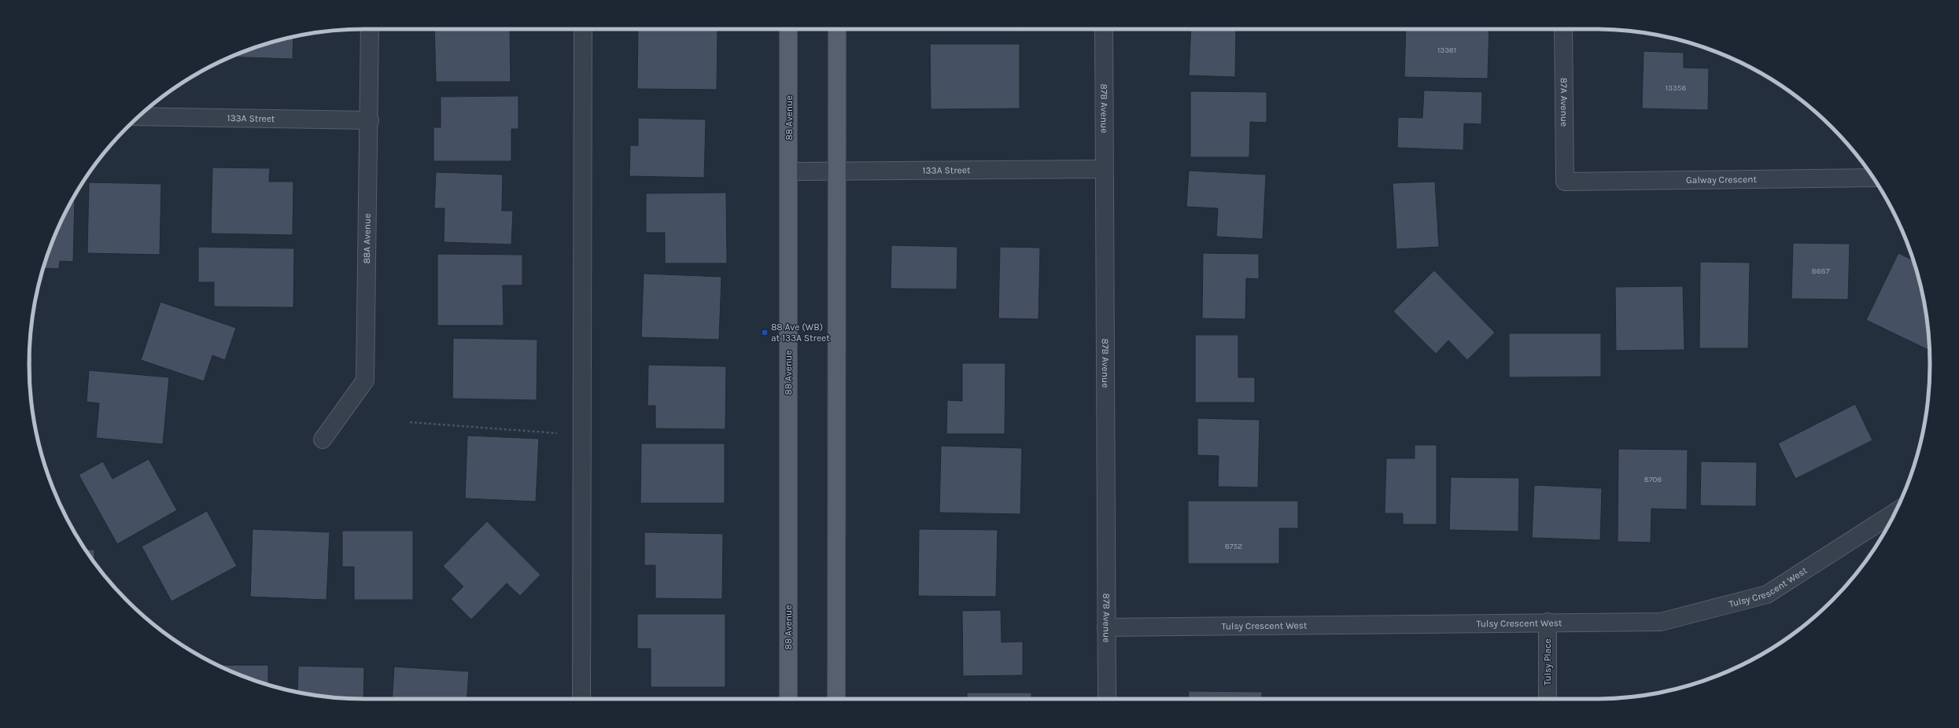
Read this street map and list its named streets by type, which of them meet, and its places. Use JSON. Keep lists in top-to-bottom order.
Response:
{
  "streets": {
    "main road": ["88 Avenue"],
    "street": [
      "87A Avenue",
      "87B Avenue",
      "133A Street",
      "Galway Crescent",
      "88A Avenue",
      "Tulsy Crescent West",
      "Tulsy Place"
    ]
  },
  "crossings": [
    ["87A Avenue", "Galway Crescent"],
    ["87B Avenue", "133A Street"],
    ["87B Avenue", "Tulsy Crescent West"],
    ["88 Avenue", "133A Street"],
    ["133A Street", "88A Avenue"],
    ["Tulsy Crescent West", "Tulsy Place"]
  ],
  "places": {
    "transit": ["88 Ave (WB) at 133A Street"]
  },
  "house_numbers": [
    "13361",
    "13356",
    "8687",
    "8706",
    "8752"
  ]
}
